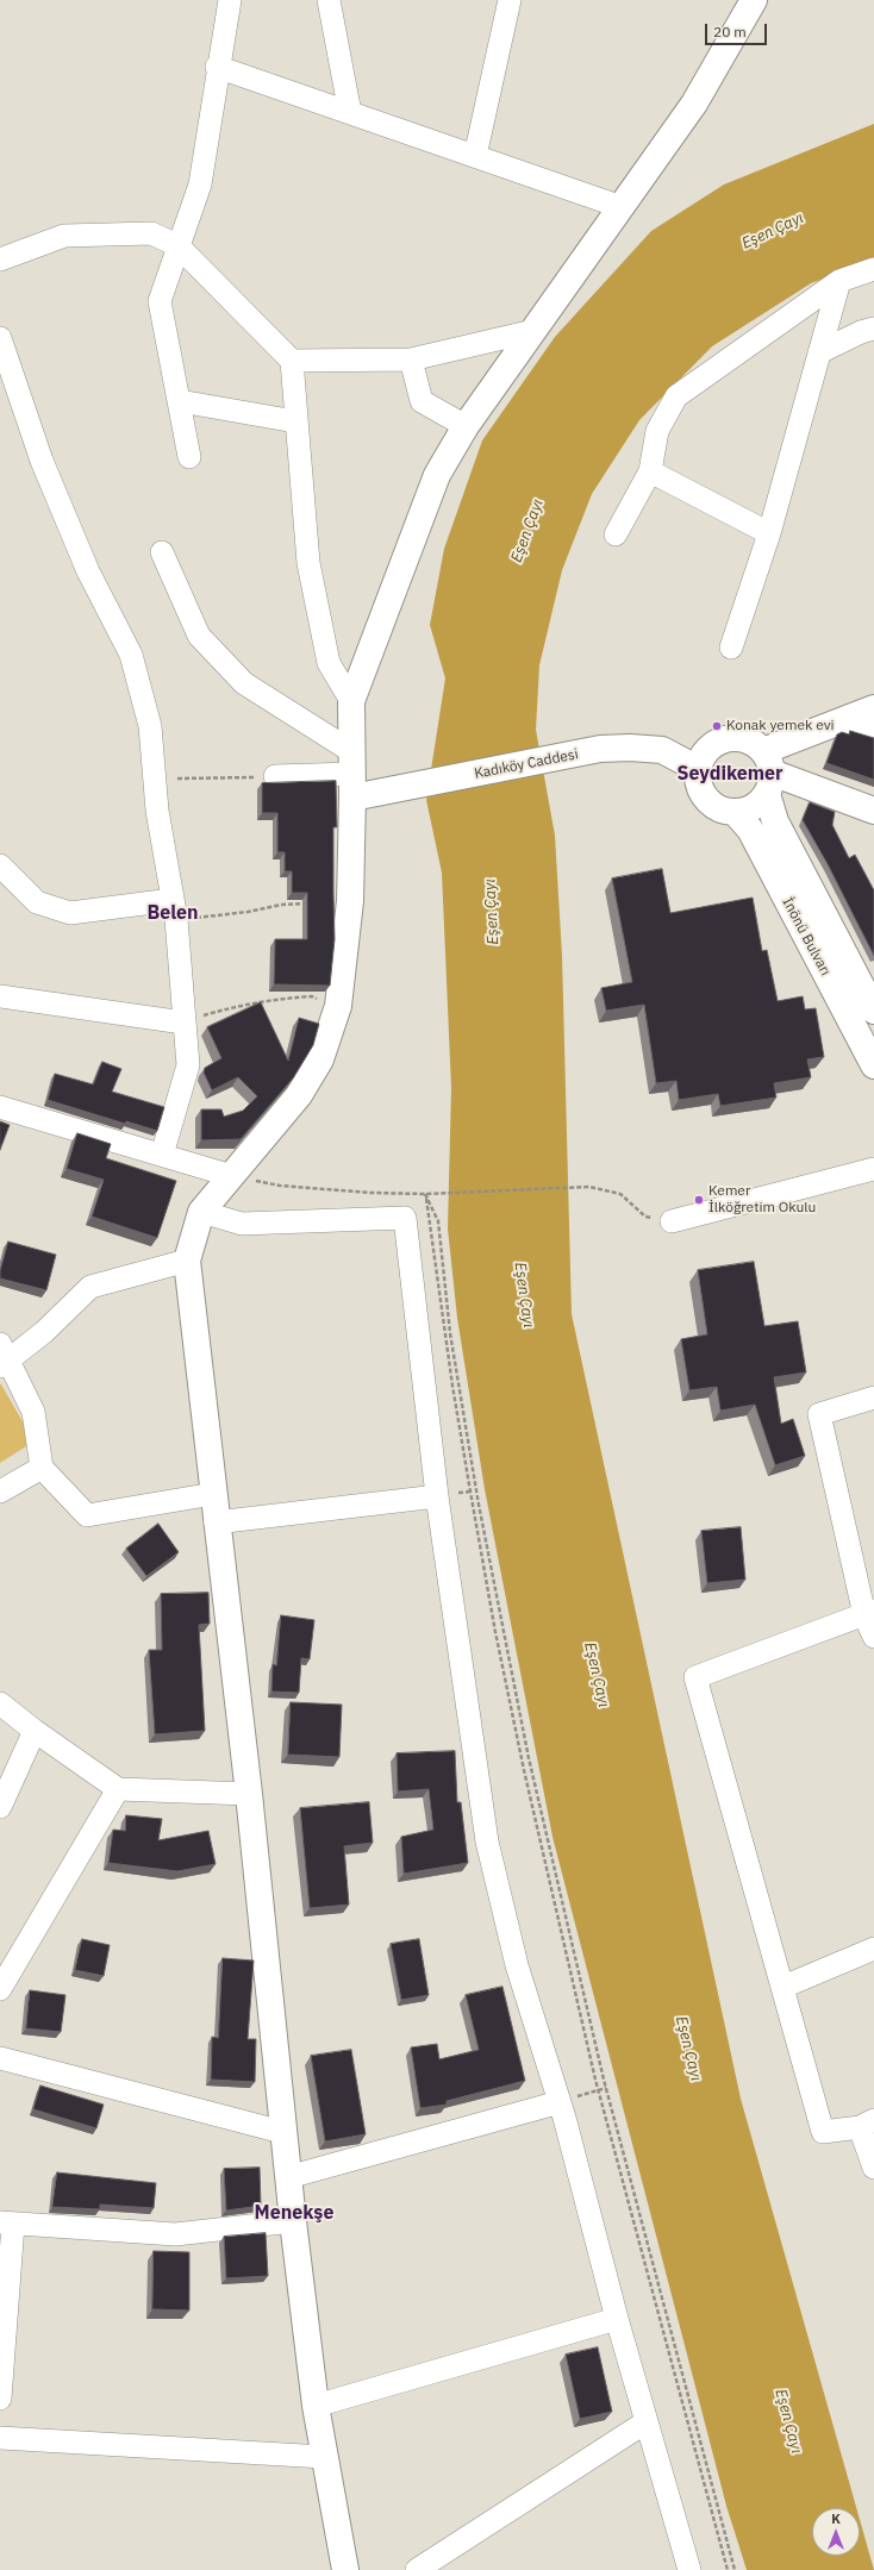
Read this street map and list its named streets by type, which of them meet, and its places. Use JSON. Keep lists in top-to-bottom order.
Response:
{
  "streets": {
    "street": ["Kadıköy Caddesi", "İnönü Bulvarı"]
  },
  "crossings": [
    ["Kadıköy Caddesi", "İnönü Bulvarı"]
  ],
  "districts": ["Seydikemer", "Belen", "Menekşe"],
  "water": ["Eşen Çayı"],
  "places": ["Konak yemek evi", "Kemer İlköğretim Okulu"],
  "scale_bar": "20 m",
  "north": "top"
}
